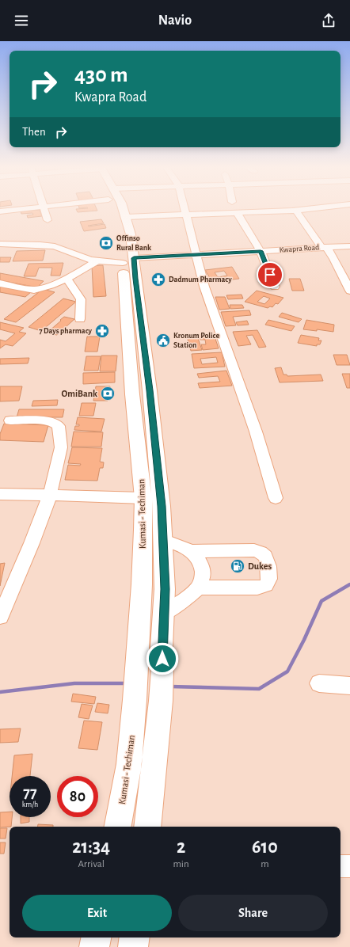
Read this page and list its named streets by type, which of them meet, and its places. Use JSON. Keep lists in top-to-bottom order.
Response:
{
  "streets": {
    "highway": ["Kumasi - Techiman"],
    "street": ["Kwapra Road"]
  },
  "crossings": [
    ["Kwapra Road", "Kumasi - Techiman"]
  ],
  "places": {
    "bank": ["Offinso Rural Bank", "OmiBank"],
    "pharmacy": ["Dadmum Pharmacy", "7 Days pharmacy"],
    "public building": ["Kronum Police Station"],
    "fuel station": ["Dukes"]
  },
  "page": {
    "header": "Navio",
    "turn": ["430 m", "Kwapra Road"],
    "then": "Then",
    "speed": "77 km/h",
    "limit": "80",
    "eta": [
      "21:34",
      "Arrival",
      "2",
      "min",
      "610",
      "m"
    ],
    "buttons": ["Exit", "Share"]
  }
}
